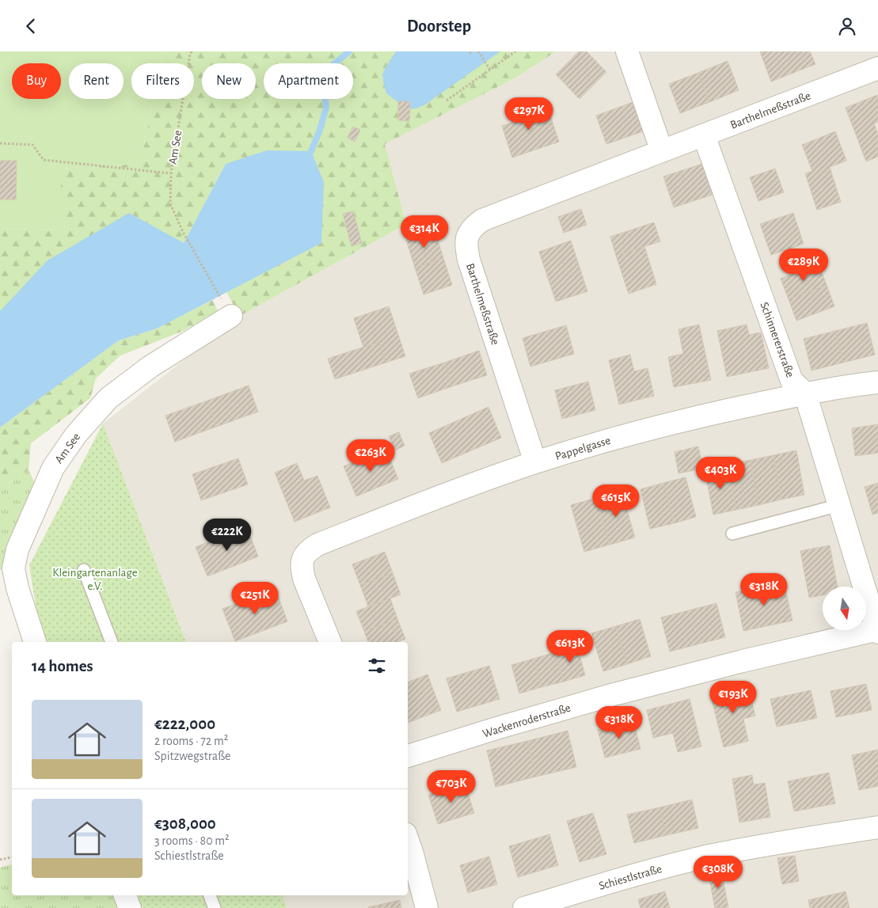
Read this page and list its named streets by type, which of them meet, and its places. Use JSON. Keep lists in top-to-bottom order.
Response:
{
  "streets": {
    "street": [
      "Barthelmeßstraße",
      "Am See",
      "Schinnererstraße",
      "Pappelgasse",
      "Wackenroderstraße",
      "Schiestlstraße"
    ]
  },
  "crossings": [
    ["Barthelmeßstraße", "Schinnererstraße"],
    ["Barthelmeßstraße", "Pappelgasse"],
    ["Schinnererstraße", "Pappelgasse"],
    ["Schinnererstraße", "Wackenroderstraße"]
  ],
  "parks": ["Kleingartenanlage e.V."],
  "north": "bottom",
  "page": {
    "header": "Doorstep",
    "chip": [
      "Buy",
      "Rent",
      "Filters",
      "New",
      "Apartment"
    ],
    "price": [
      "€297K",
      "€314K",
      "€289K",
      "€263K",
      "€403K",
      "€615K",
      "€222K",
      "€318K",
      "€251K",
      "€613K",
      "€193K",
      "€318K",
      "€703K",
      "€308K"
    ],
    "heading": "14 homes",
    "list": [
      {
        "name": "€222,000",
        "note": "2 rooms · 72 m² · Spitzwegstraße"
      },
      {
        "name": "€308,000",
        "note": "3 rooms · 80 m² · Schiestlstraße"
      }
    ]
  }
}
